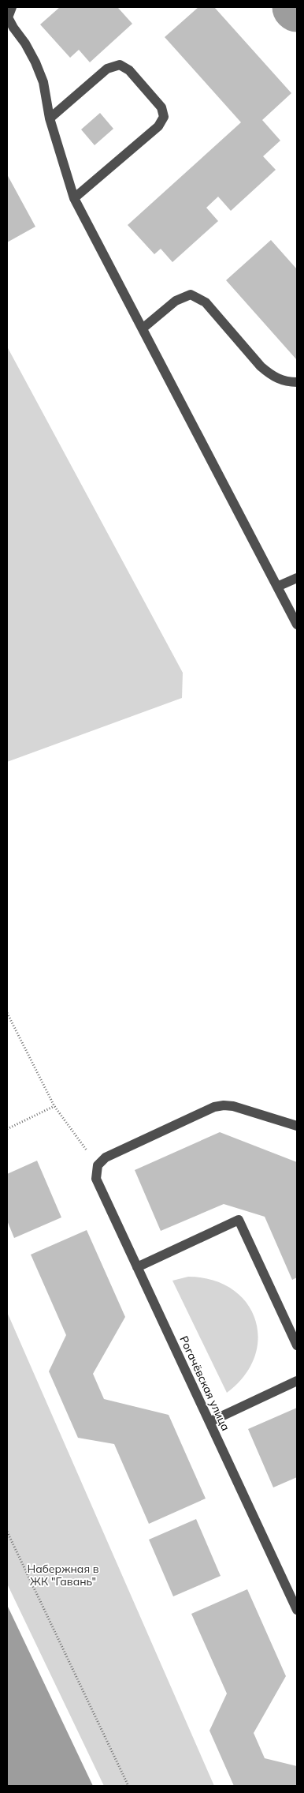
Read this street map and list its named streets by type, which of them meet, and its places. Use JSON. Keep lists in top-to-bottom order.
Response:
{
  "streets": {
    "street": ["Рогачёвская улица"]
  },
  "parks": ["Набержная в ЖК \"Гавань\""]
}
